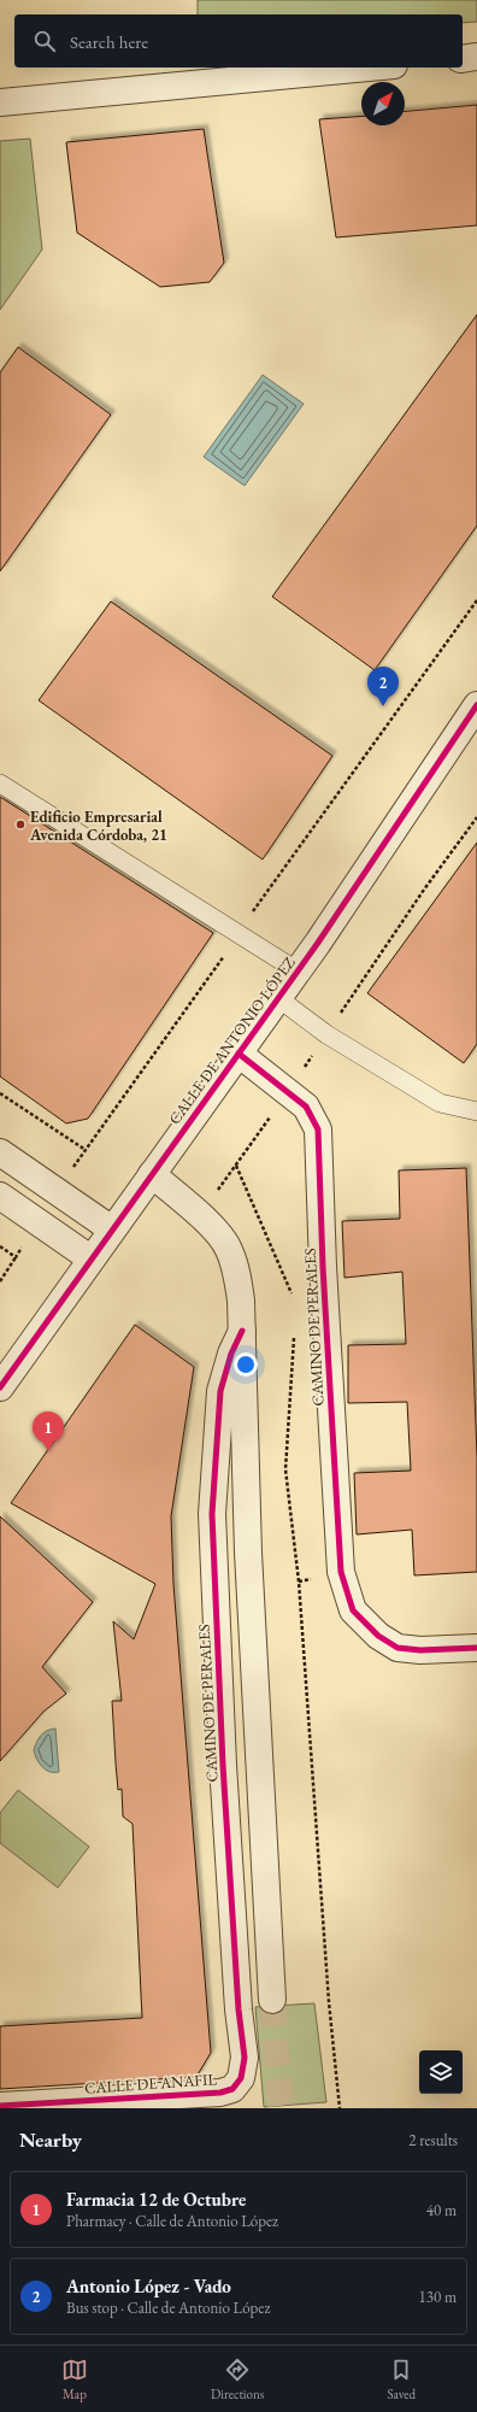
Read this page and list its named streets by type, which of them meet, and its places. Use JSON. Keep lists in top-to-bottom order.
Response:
{
  "streets": {
    "street": ["CALLE DE ANTONIO LÓPEZ", "CAMINO DE PERALES", "CALLE DE ANAFIL"]
  },
  "crossings": [
    ["CALLE DE ANTONIO LÓPEZ", "CAMINO DE PERALES"],
    ["CAMINO DE PERALES", "CALLE DE ANAFIL"]
  ],
  "places": ["Edificio Empresarial Avenida Córdoba, 21"],
  "north": "top right",
  "page": {
    "search": "Search here",
    "pins": ["2", "1"],
    "heading": ["Nearby", "2 results"],
    "list": [
      {
        "mark": "1",
        "name": "Farmacia 12 de Octubre",
        "note": "Pharmacy · Calle de Antonio López",
        "value": "40 m"
      },
      {
        "mark": "2",
        "name": "Antonio López - Vado",
        "note": "Bus stop · Calle de Antonio López",
        "value": "130 m"
      }
    ],
    "nav": ["Map", "Directions", "Saved"]
  }
}
